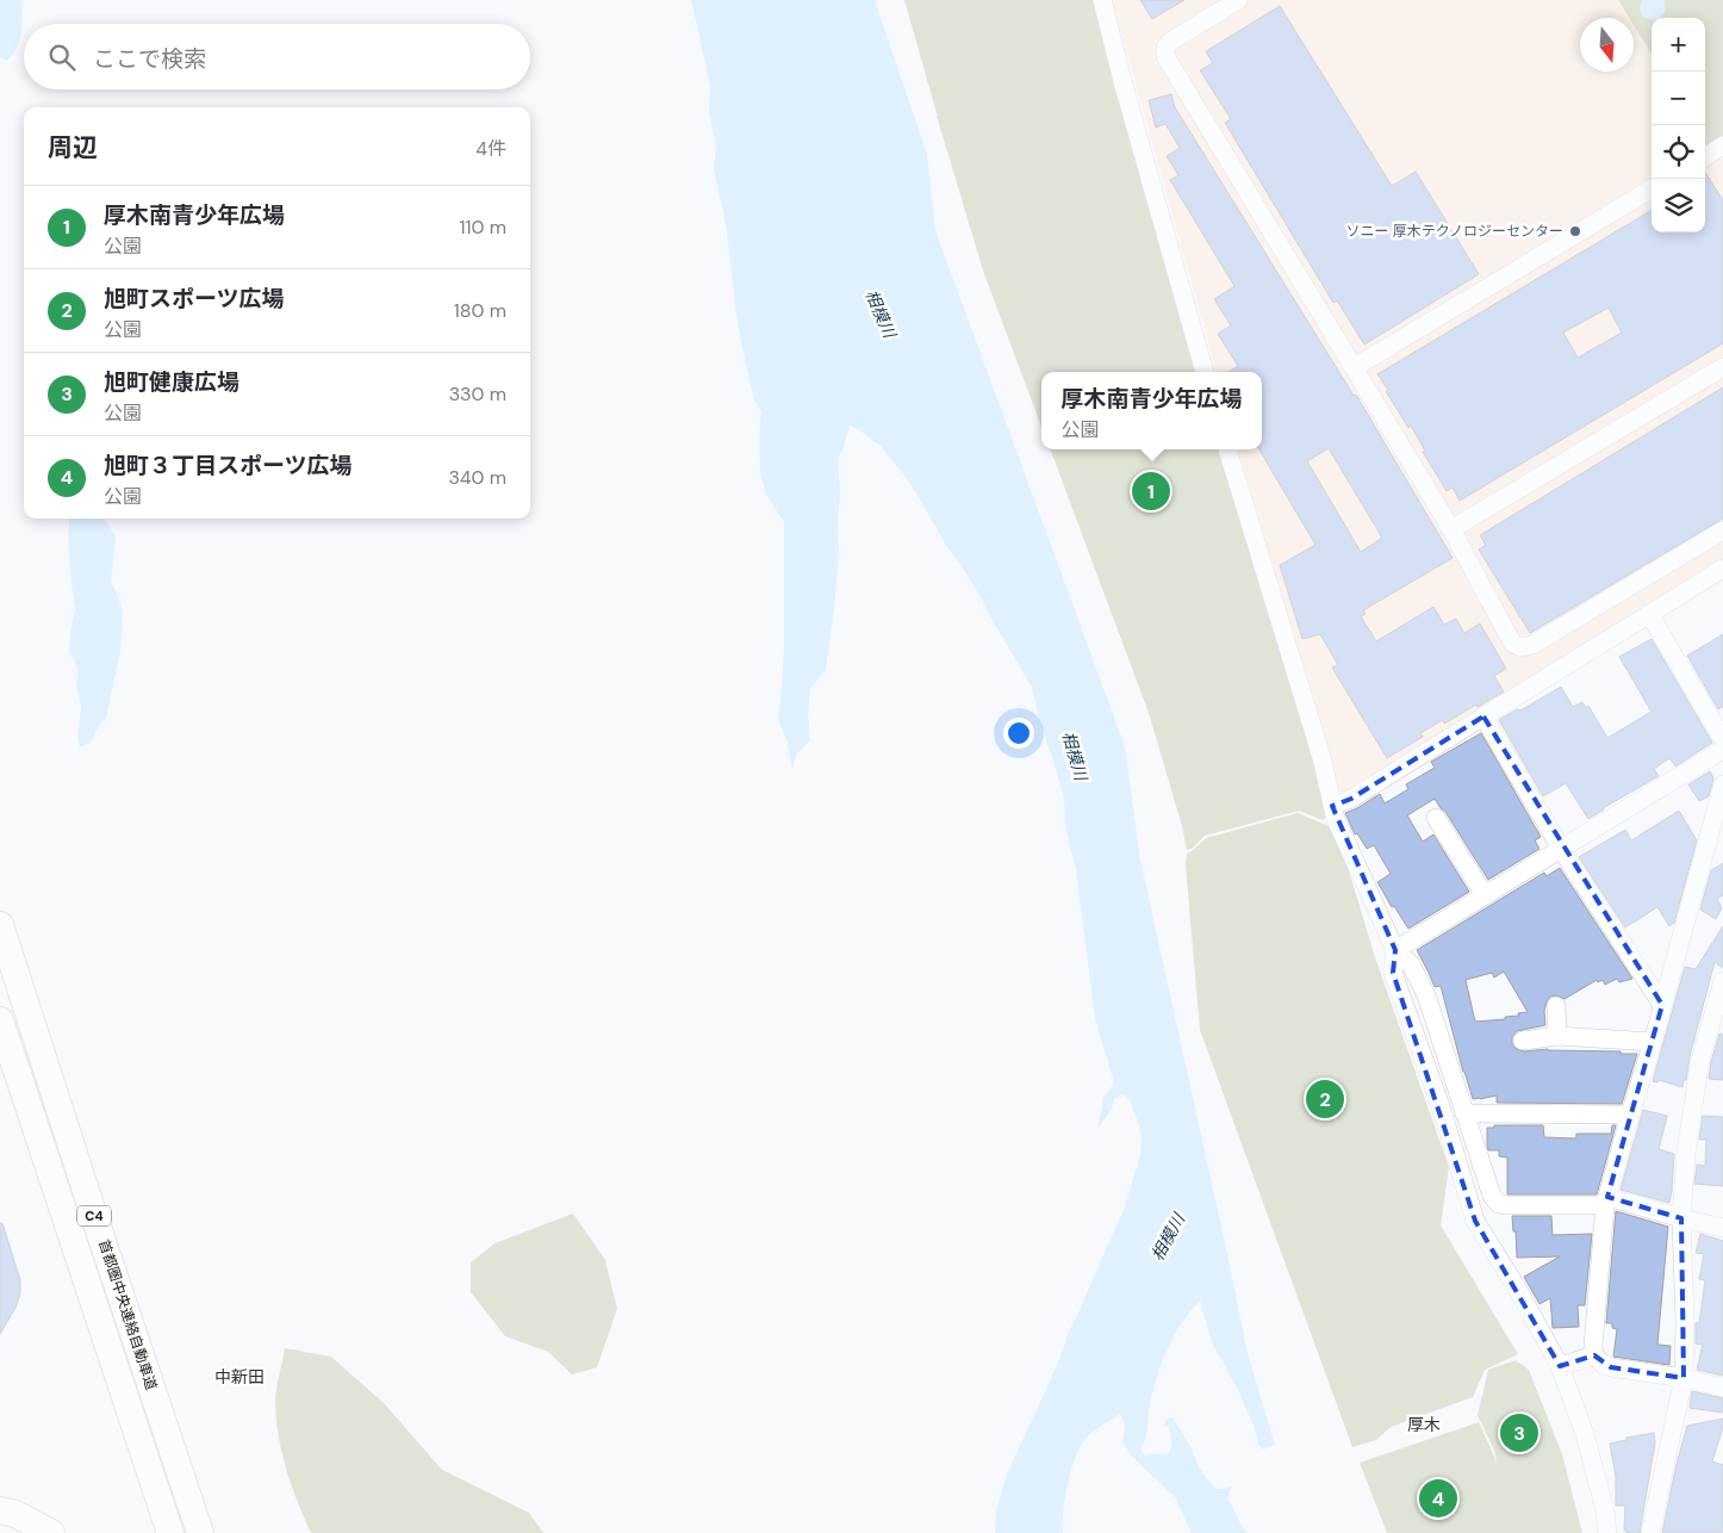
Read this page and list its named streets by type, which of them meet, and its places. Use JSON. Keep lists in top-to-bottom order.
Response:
{
  "streets": {
    "highway": ["C4", "首都圏中央連絡自動車道"]
  },
  "districts": ["中新田", "厚木"],
  "water": ["相模川"],
  "places": ["ソニー 厚木テクノロジーセンター"],
  "north": "bottom",
  "page": {
    "map_buttons": ["+", "−"],
    "search": "ここで検索",
    "heading": ["周辺", "4件"],
    "list": [
      {
        "mark": "1",
        "name": "厚木南青少年広場",
        "note": "公園",
        "value": "110 m"
      },
      {
        "mark": "2",
        "name": "旭町スポーツ広場",
        "note": "公園",
        "value": "180 m"
      },
      {
        "mark": "3",
        "name": "旭町健康広場",
        "note": "公園",
        "value": "330 m"
      },
      {
        "mark": "4",
        "name": "旭町３丁目スポーツ広場",
        "note": "公園",
        "value": "340 m"
      }
    ],
    "popup": ["厚木南青少年広場", "公園"],
    "pins": [
      "1",
      "2",
      "3",
      "4"
    ]
  }
}
